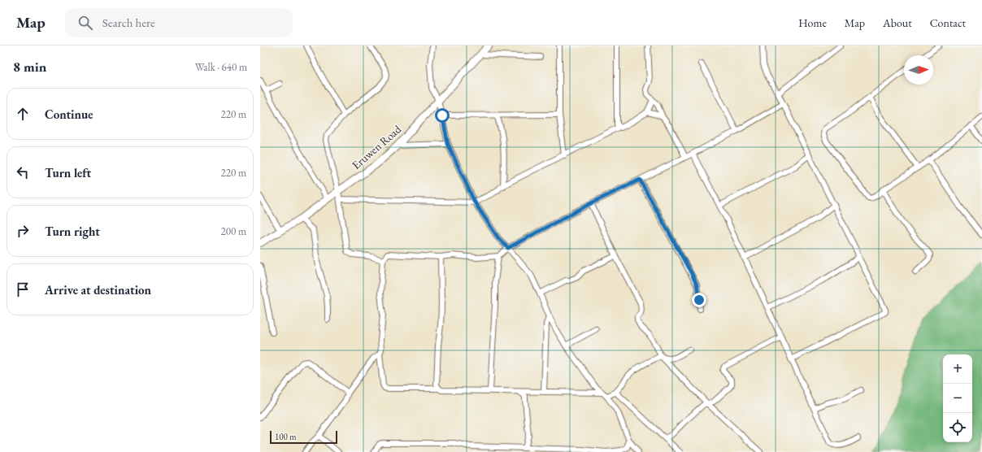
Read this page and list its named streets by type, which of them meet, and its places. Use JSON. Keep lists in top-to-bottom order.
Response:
{
  "streets": {
    "street": ["Eruwen Road"]
  },
  "scale_bar": "100 m",
  "north": "right",
  "page": {
    "header": "Map",
    "search": "Search here",
    "nav": [
      "Home",
      "Map",
      "About",
      "Contact"
    ],
    "heading": ["8 min", "Walk · 640 m"],
    "list": [
      ["Continue", "220 m"],
      ["Turn left", "220 m"],
      ["Turn right", "200 m"],
      "Arrive at destination"
    ],
    "map_buttons": ["+", "−"],
    "scale": "100 m"
  }
}
